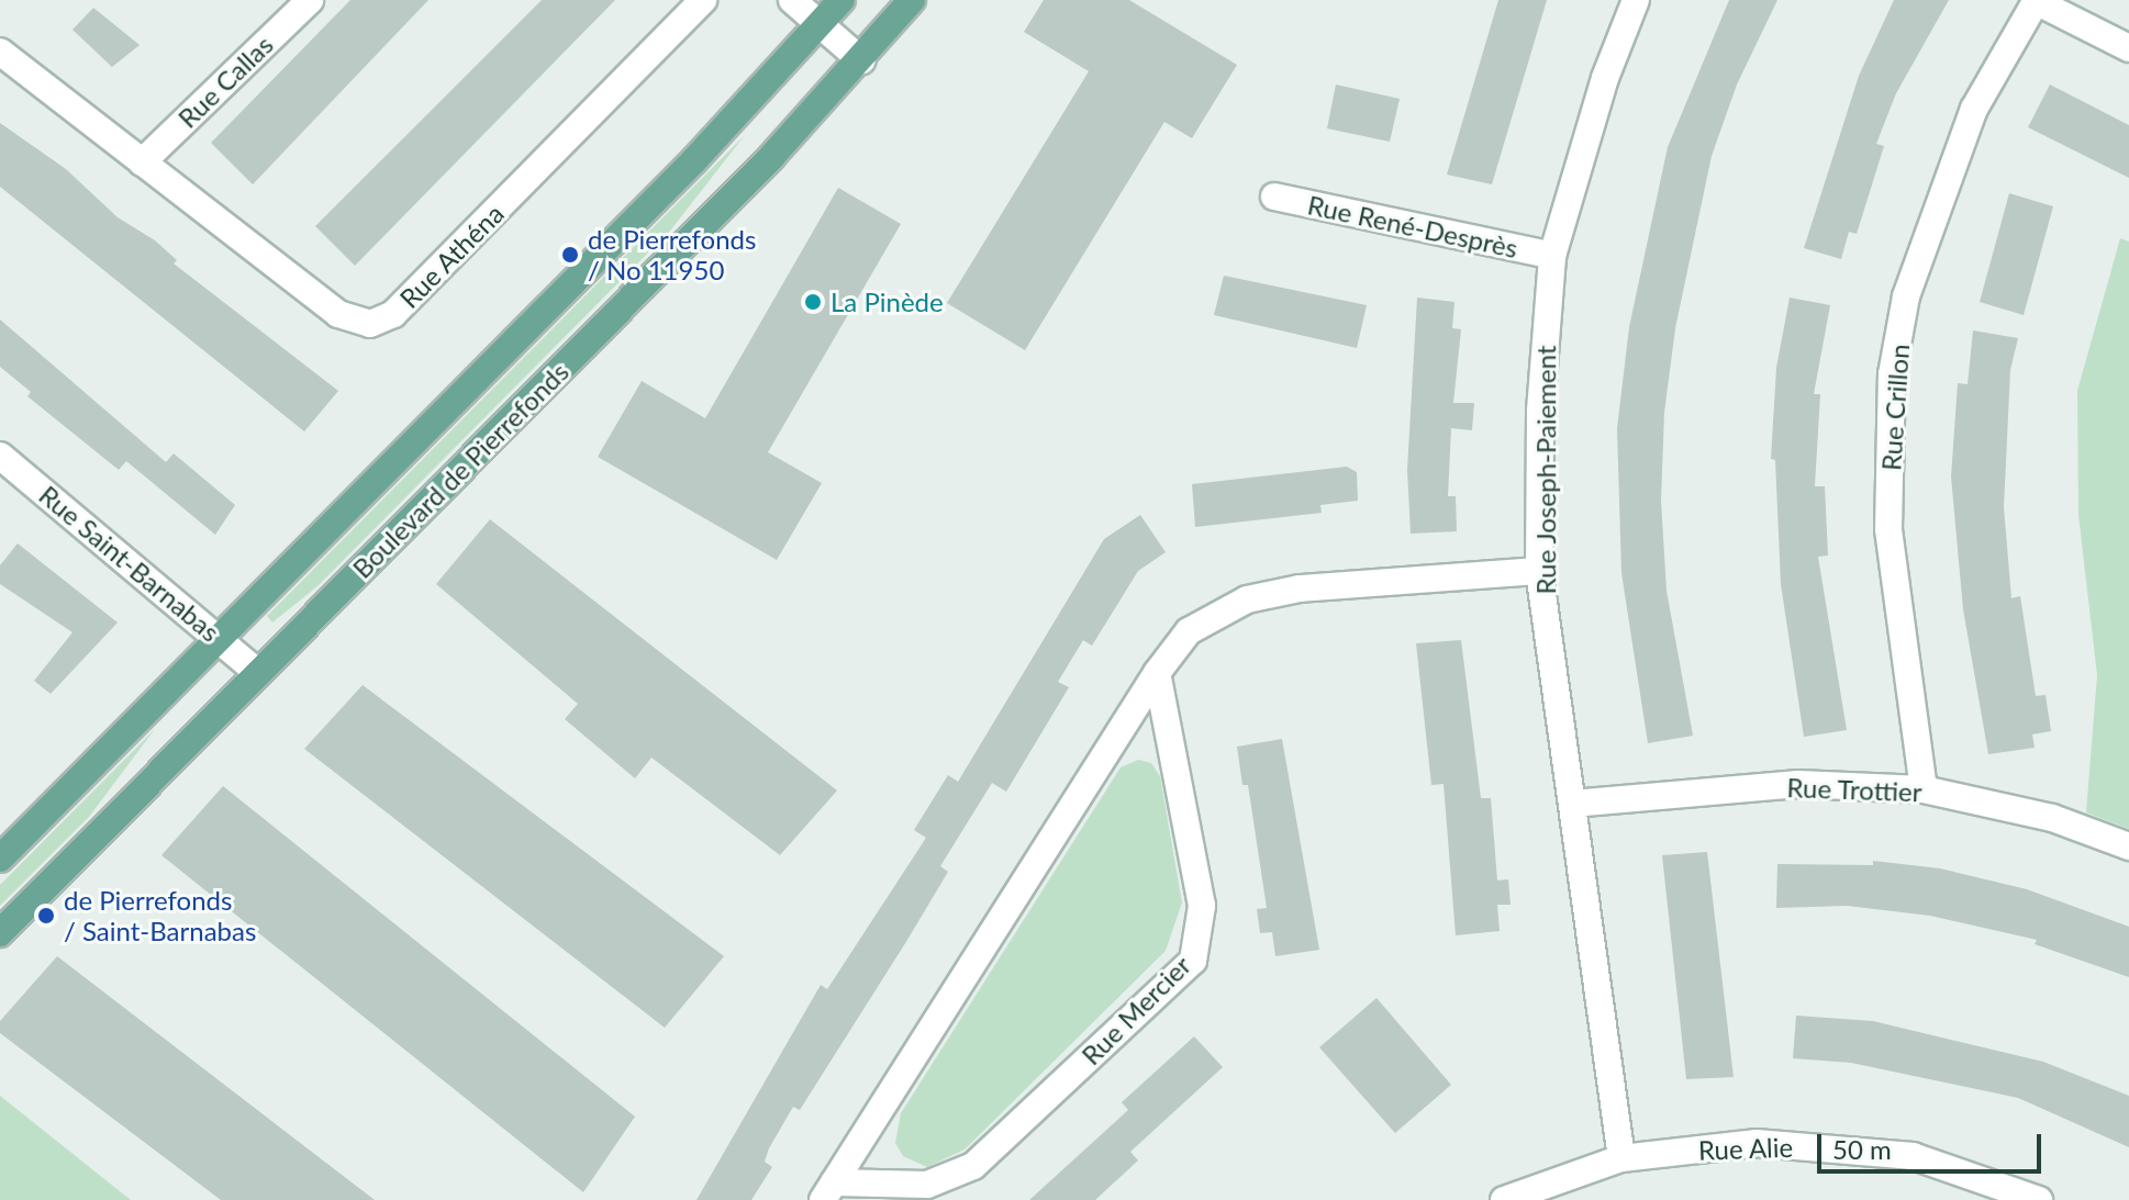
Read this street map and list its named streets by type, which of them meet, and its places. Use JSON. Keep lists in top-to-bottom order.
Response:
{
  "streets": {
    "main road": ["Boulevard de Pierrefonds"],
    "street": [
      "Rue Callas",
      "Rue René-Desprès",
      "Rue Athéna",
      "Rue Crillon",
      "Rue Joseph-Paiement",
      "Rue Saint-Barnabas",
      "Rue Trottier",
      "Rue Mercier",
      "Rue Alie"
    ]
  },
  "crossings": [
    ["Rue Callas", "Rue Athéna"],
    ["Rue René-Desprès", "Rue Joseph-Paiement"],
    ["Rue Crillon", "Rue Trottier"],
    ["Boulevard de Pierrefonds", "Rue Saint-Barnabas"],
    ["Rue Joseph-Paiement", "Rue Trottier"],
    ["Rue Joseph-Paiement", "Rue Mercier"],
    ["Rue Joseph-Paiement", "Rue Alie"]
  ],
  "places": ["de Pierrefonds / No 11950", "La Pinède", "de Pierrefonds / Saint-Barnabas"],
  "scale_bar": "50 m"
}
